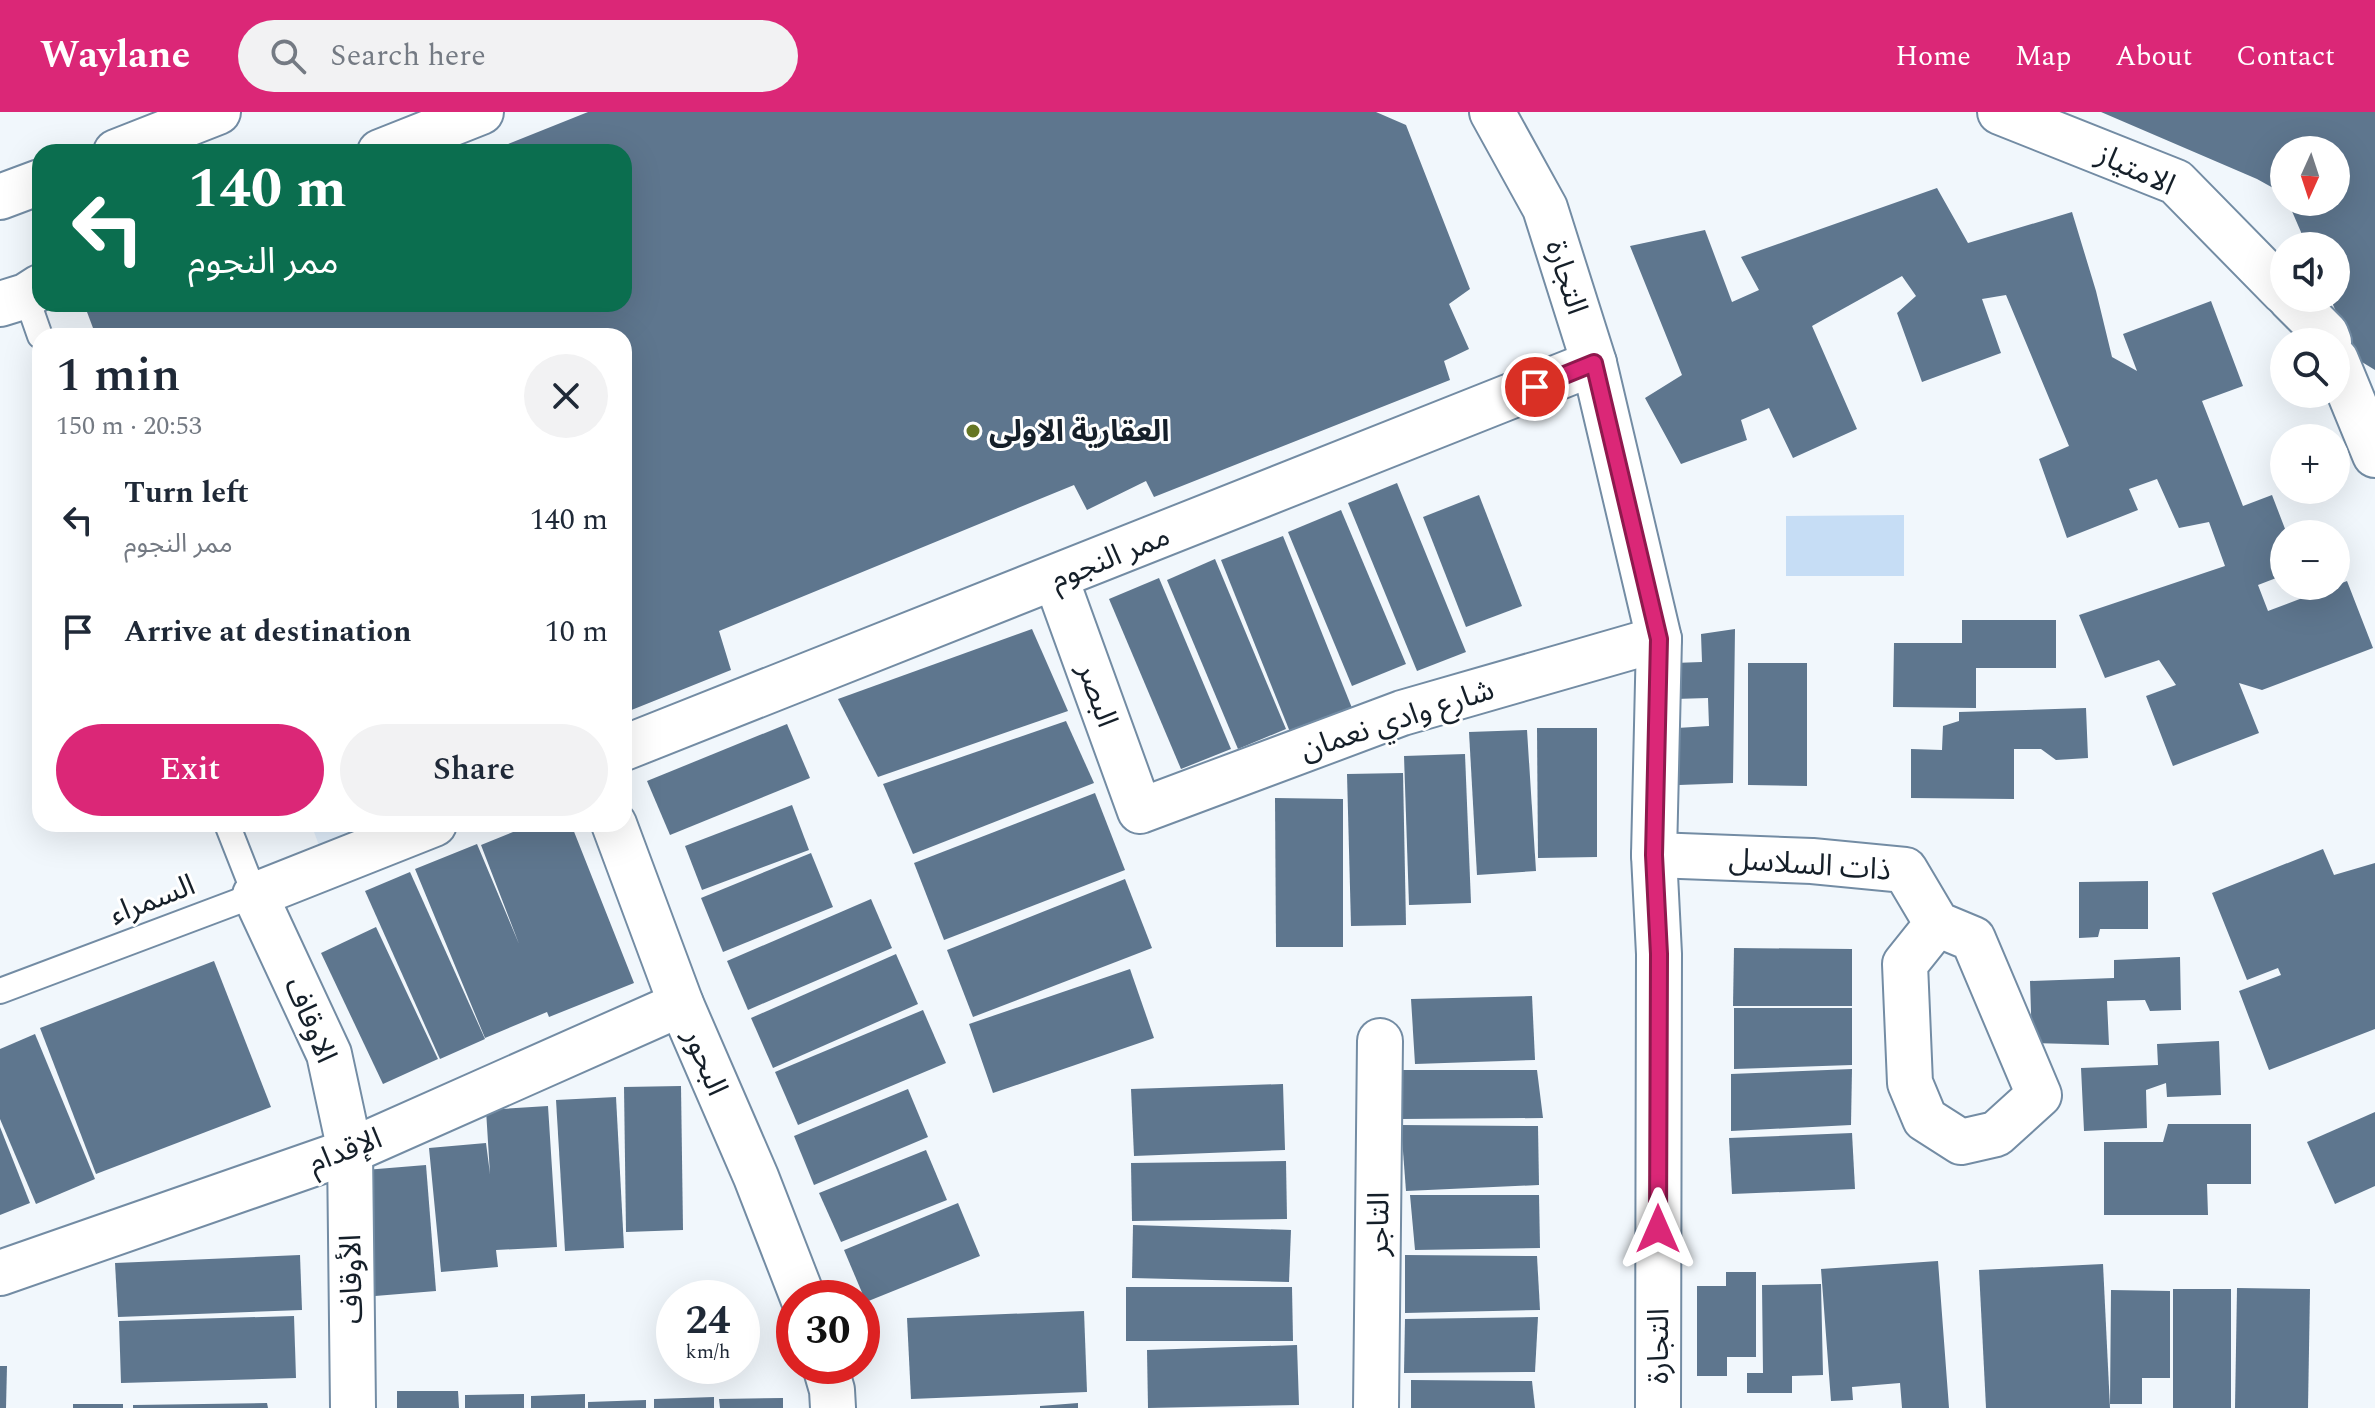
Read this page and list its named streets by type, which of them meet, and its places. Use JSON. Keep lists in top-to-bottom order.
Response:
{
  "streets": {
    "street": [
      "الامتياز",
      "التجارة",
      "ممر النجوم",
      "البصر",
      "شارع وادي نعمان",
      "ذات السلاسل",
      "الاوقاف",
      "البحور",
      "الإقدام",
      "التاجر",
      "الأوقاف"
    ],
    "lane": ["السمراء"]
  },
  "crossings": [
    ["التجارة", "ممر النجوم"],
    ["التجارة", "شارع وادي نعمان"],
    ["التجارة", "ذات السلاسل"],
    ["ممر النجوم", "البصر"],
    ["البصر", "شارع وادي نعمان"],
    ["السمراء", "الاوقاف"],
    ["الاوقاف", "الإقدام"],
    ["الاوقاف", "الأوقاف"],
    ["البحور", "الإقدام"],
    ["الإقدام", "الأوقاف"]
  ],
  "places": ["العقارية الاولى"],
  "north": "bottom",
  "page": {
    "header": "Waylane",
    "search": "Search here",
    "nav": [
      "Home",
      "Map",
      "About",
      "Contact"
    ],
    "map_buttons": ["+", "−"],
    "turn": ["140 m", "ممر النجوم"],
    "heading": ["1 min", "150 m · 20:53"],
    "list": [
      {
        "name": "Turn left",
        "note": "ممر النجوم",
        "value": "140 m"
      },
      {
        "name": "Arrive at destination",
        "value": "10 m"
      }
    ],
    "buttons": ["Exit", "Share"],
    "speed": "24 km/h",
    "limit": "30"
  }
}
